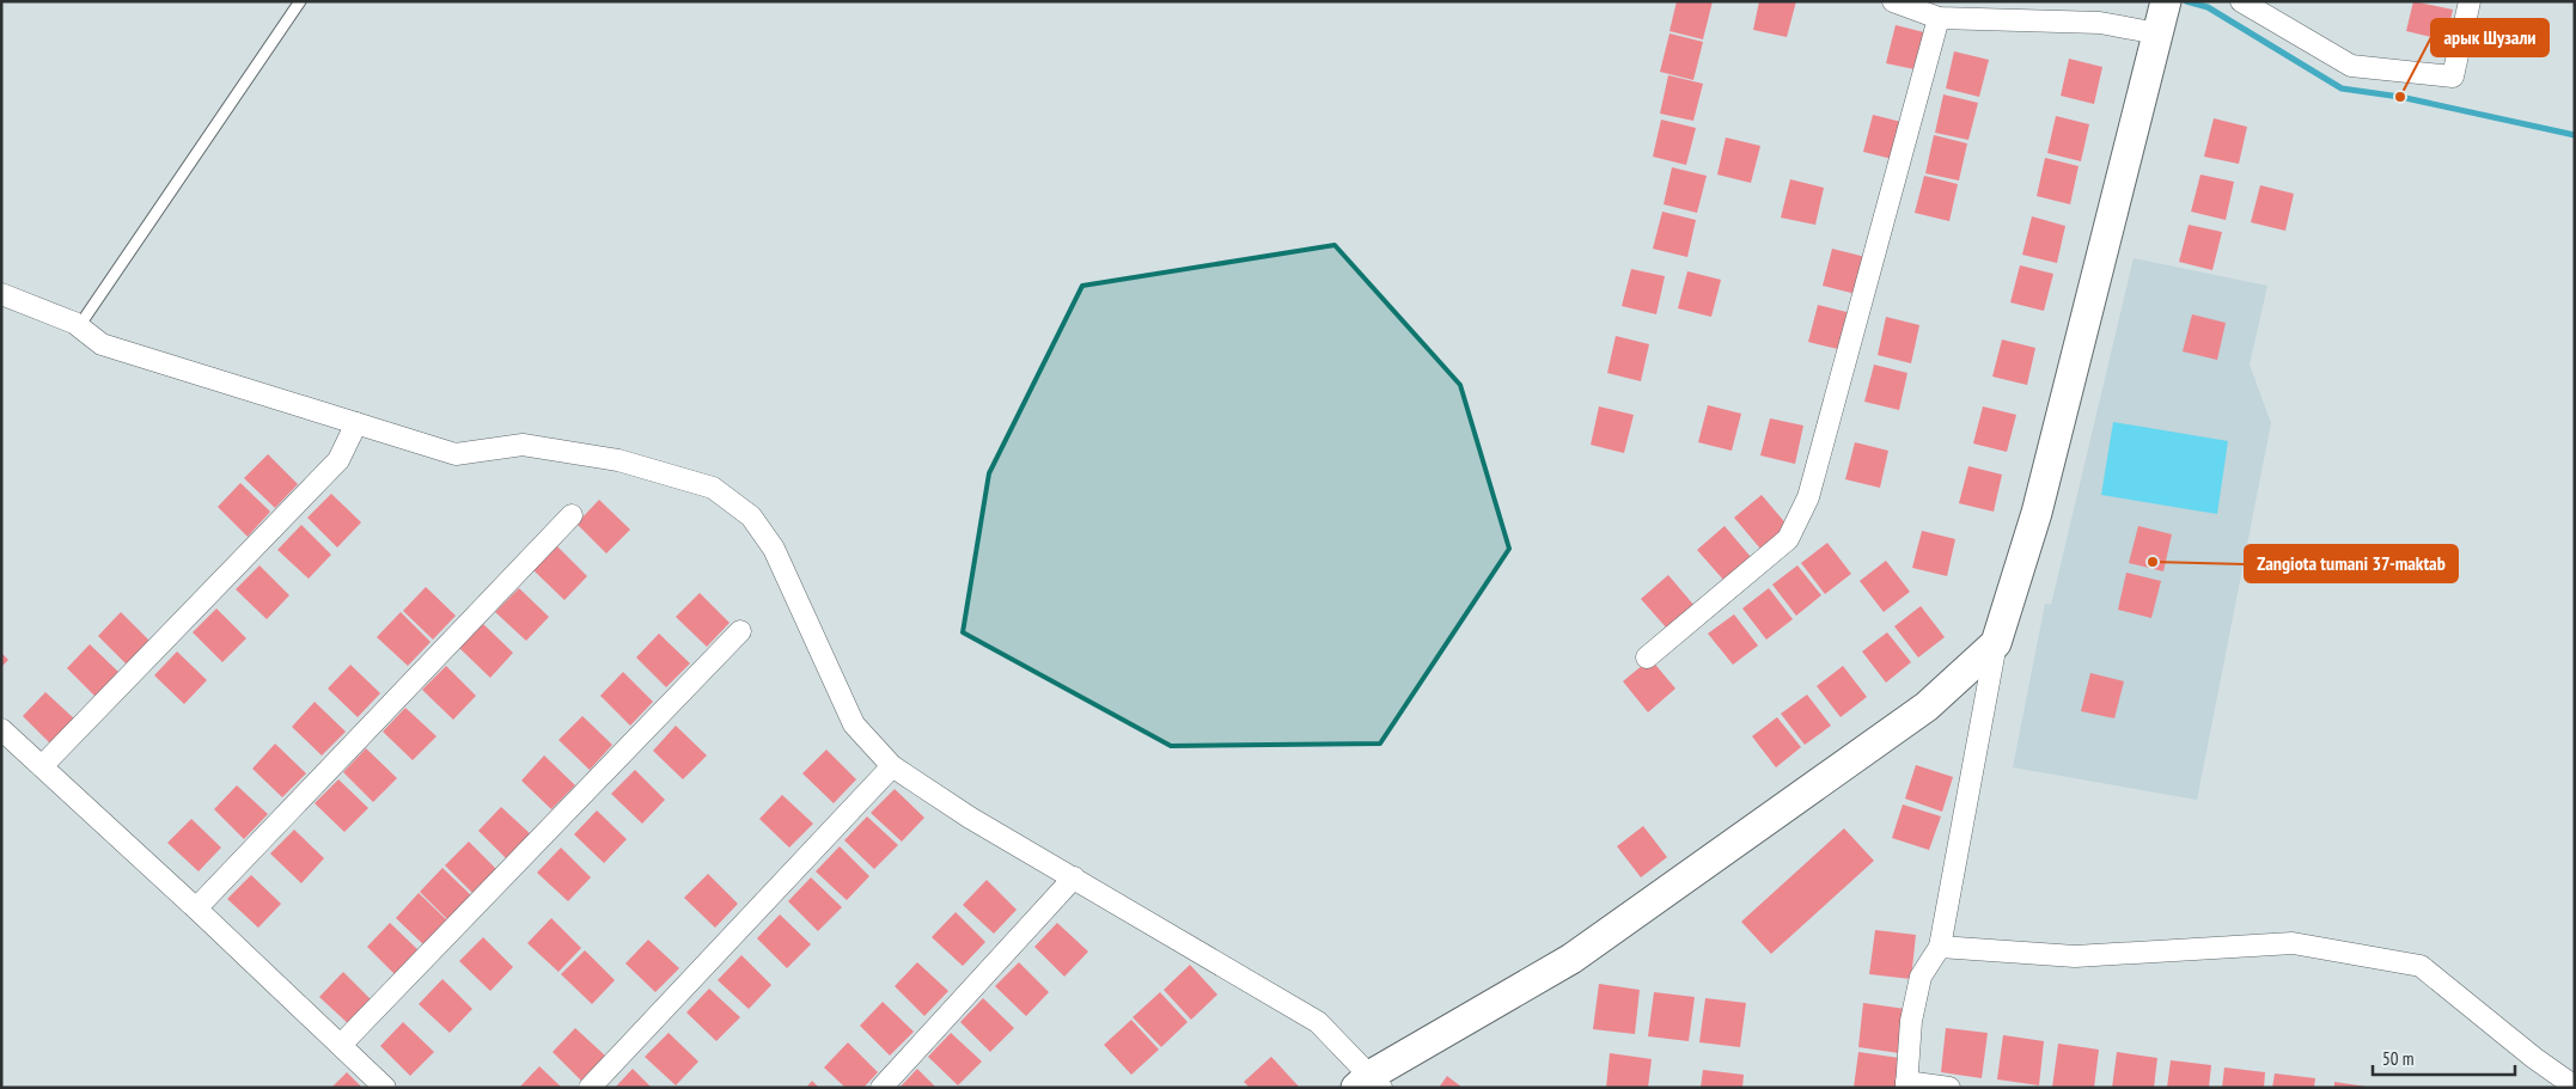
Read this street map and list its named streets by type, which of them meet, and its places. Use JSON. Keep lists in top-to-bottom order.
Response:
{
  "places": ["арык Шузали", "Zangiota tumani 37-maktab"],
  "scale_bar": "50 m"
}
